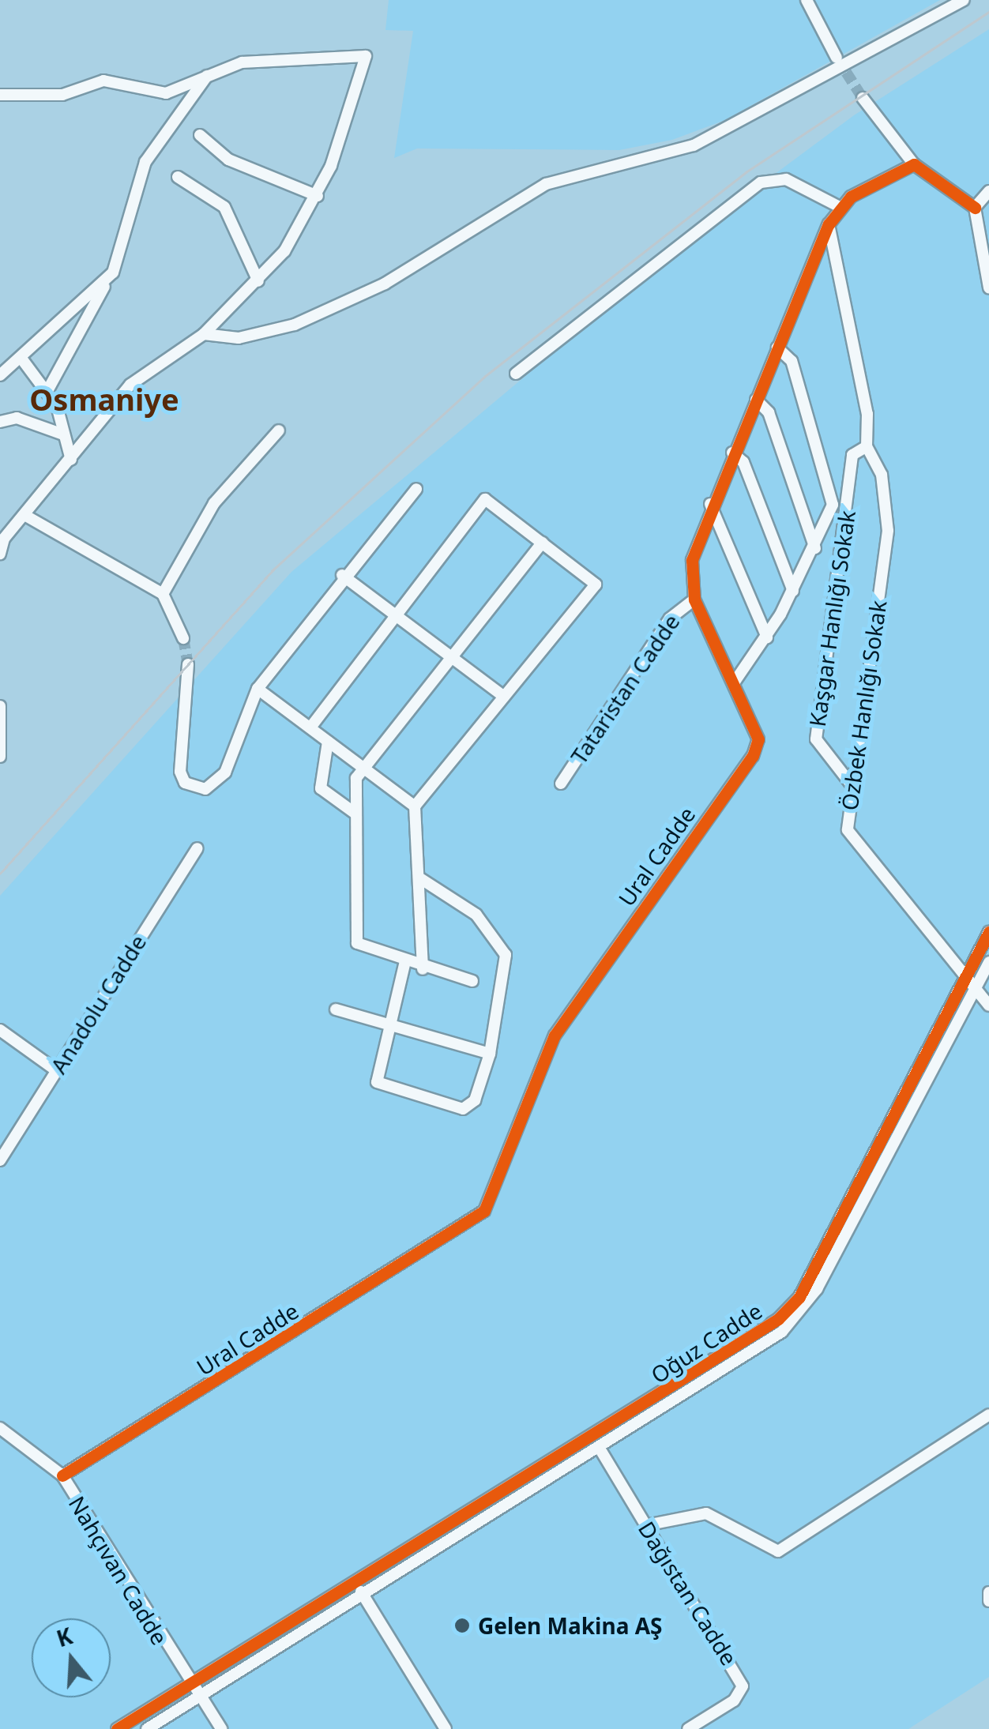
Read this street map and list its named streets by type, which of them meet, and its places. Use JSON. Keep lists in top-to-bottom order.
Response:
{
  "streets": {
    "street": [
      "Kaşgar Hanlığı Sokak",
      "Tataristan Cadde",
      "Özbek Hanlığı Sokak",
      "Ural Cadde",
      "Anadolu Cadde",
      "Oğuz Cadde",
      "Nahçıvan Cadde",
      "Dağıstan Cadde"
    ]
  },
  "crossings": [
    ["Kaşgar Hanlığı Sokak", "Özbek Hanlığı Sokak"],
    ["Tataristan Cadde", "Ural Cadde"],
    ["Özbek Hanlığı Sokak", "Oğuz Cadde"],
    ["Ural Cadde", "Nahçıvan Cadde"],
    ["Oğuz Cadde", "Nahçıvan Cadde"],
    ["Oğuz Cadde", "Dağıstan Cadde"]
  ],
  "districts": ["Osmaniye"],
  "places": ["Gelen Makina AŞ"],
  "north": "top"
}
